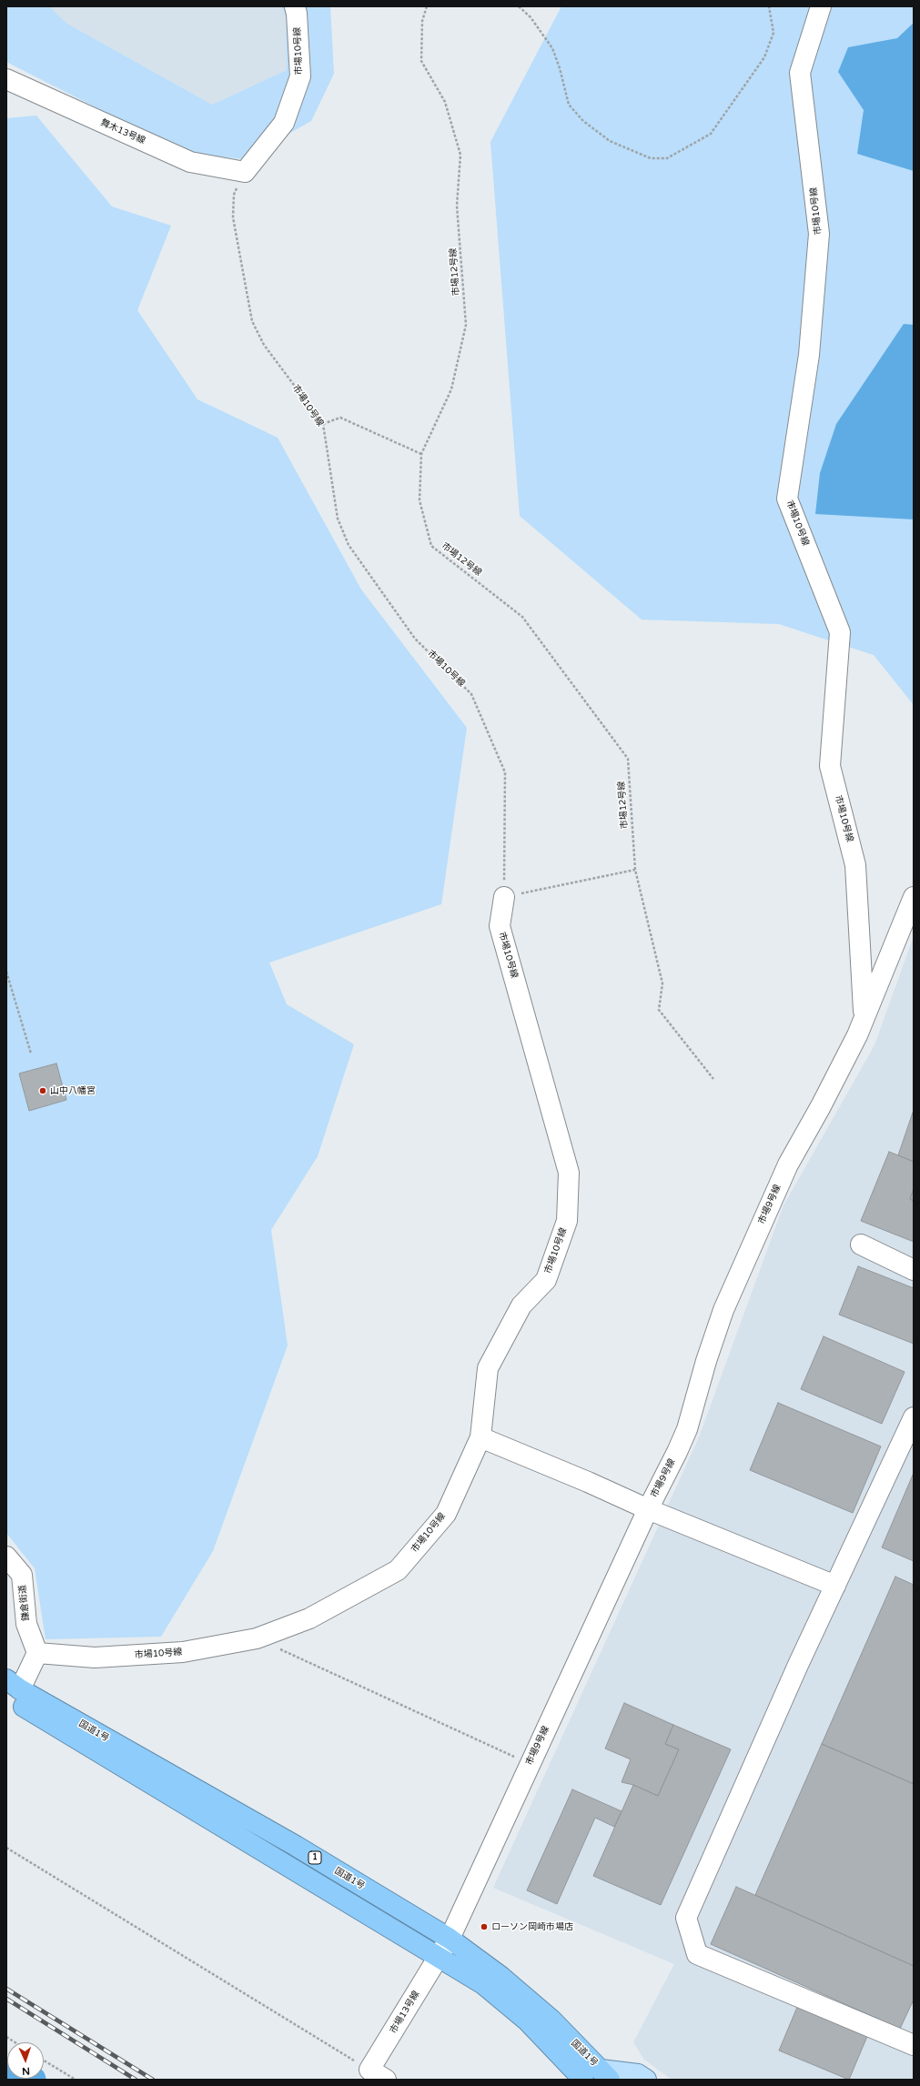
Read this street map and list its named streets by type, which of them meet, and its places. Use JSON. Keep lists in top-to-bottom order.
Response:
{
  "streets": {
    "highway": ["国道1号", "1"],
    "street": [
      "市場10号線",
      "舞木13号線",
      "市場9号線",
      "鎌倉街道",
      "市場13号線"
    ],
    "path": ["市場12号線"]
  },
  "crossings": [
    ["市場10号線", "舞木13号線"],
    ["市場10号線", "市場9号線"],
    ["市場10号線", "鎌倉街道"],
    ["市場9号線", "国道1号"],
    ["市場9号線", "市場13号線"],
    ["国道1号", "市場13号線"]
  ],
  "places": ["山中八幡宮", "ローソン岡崎市場店"],
  "north": "bottom"
}
